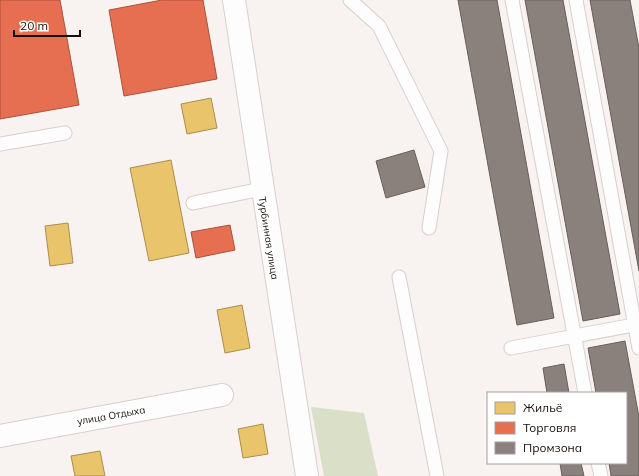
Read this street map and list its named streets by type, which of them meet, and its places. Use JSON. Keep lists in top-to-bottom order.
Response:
{
  "streets": {
    "street": ["Турбинная улица", "улица Отдыха"]
  },
  "legend": ["Жильё", "Торговля", "Промзона"],
  "scale_bar": "20 m"
}
